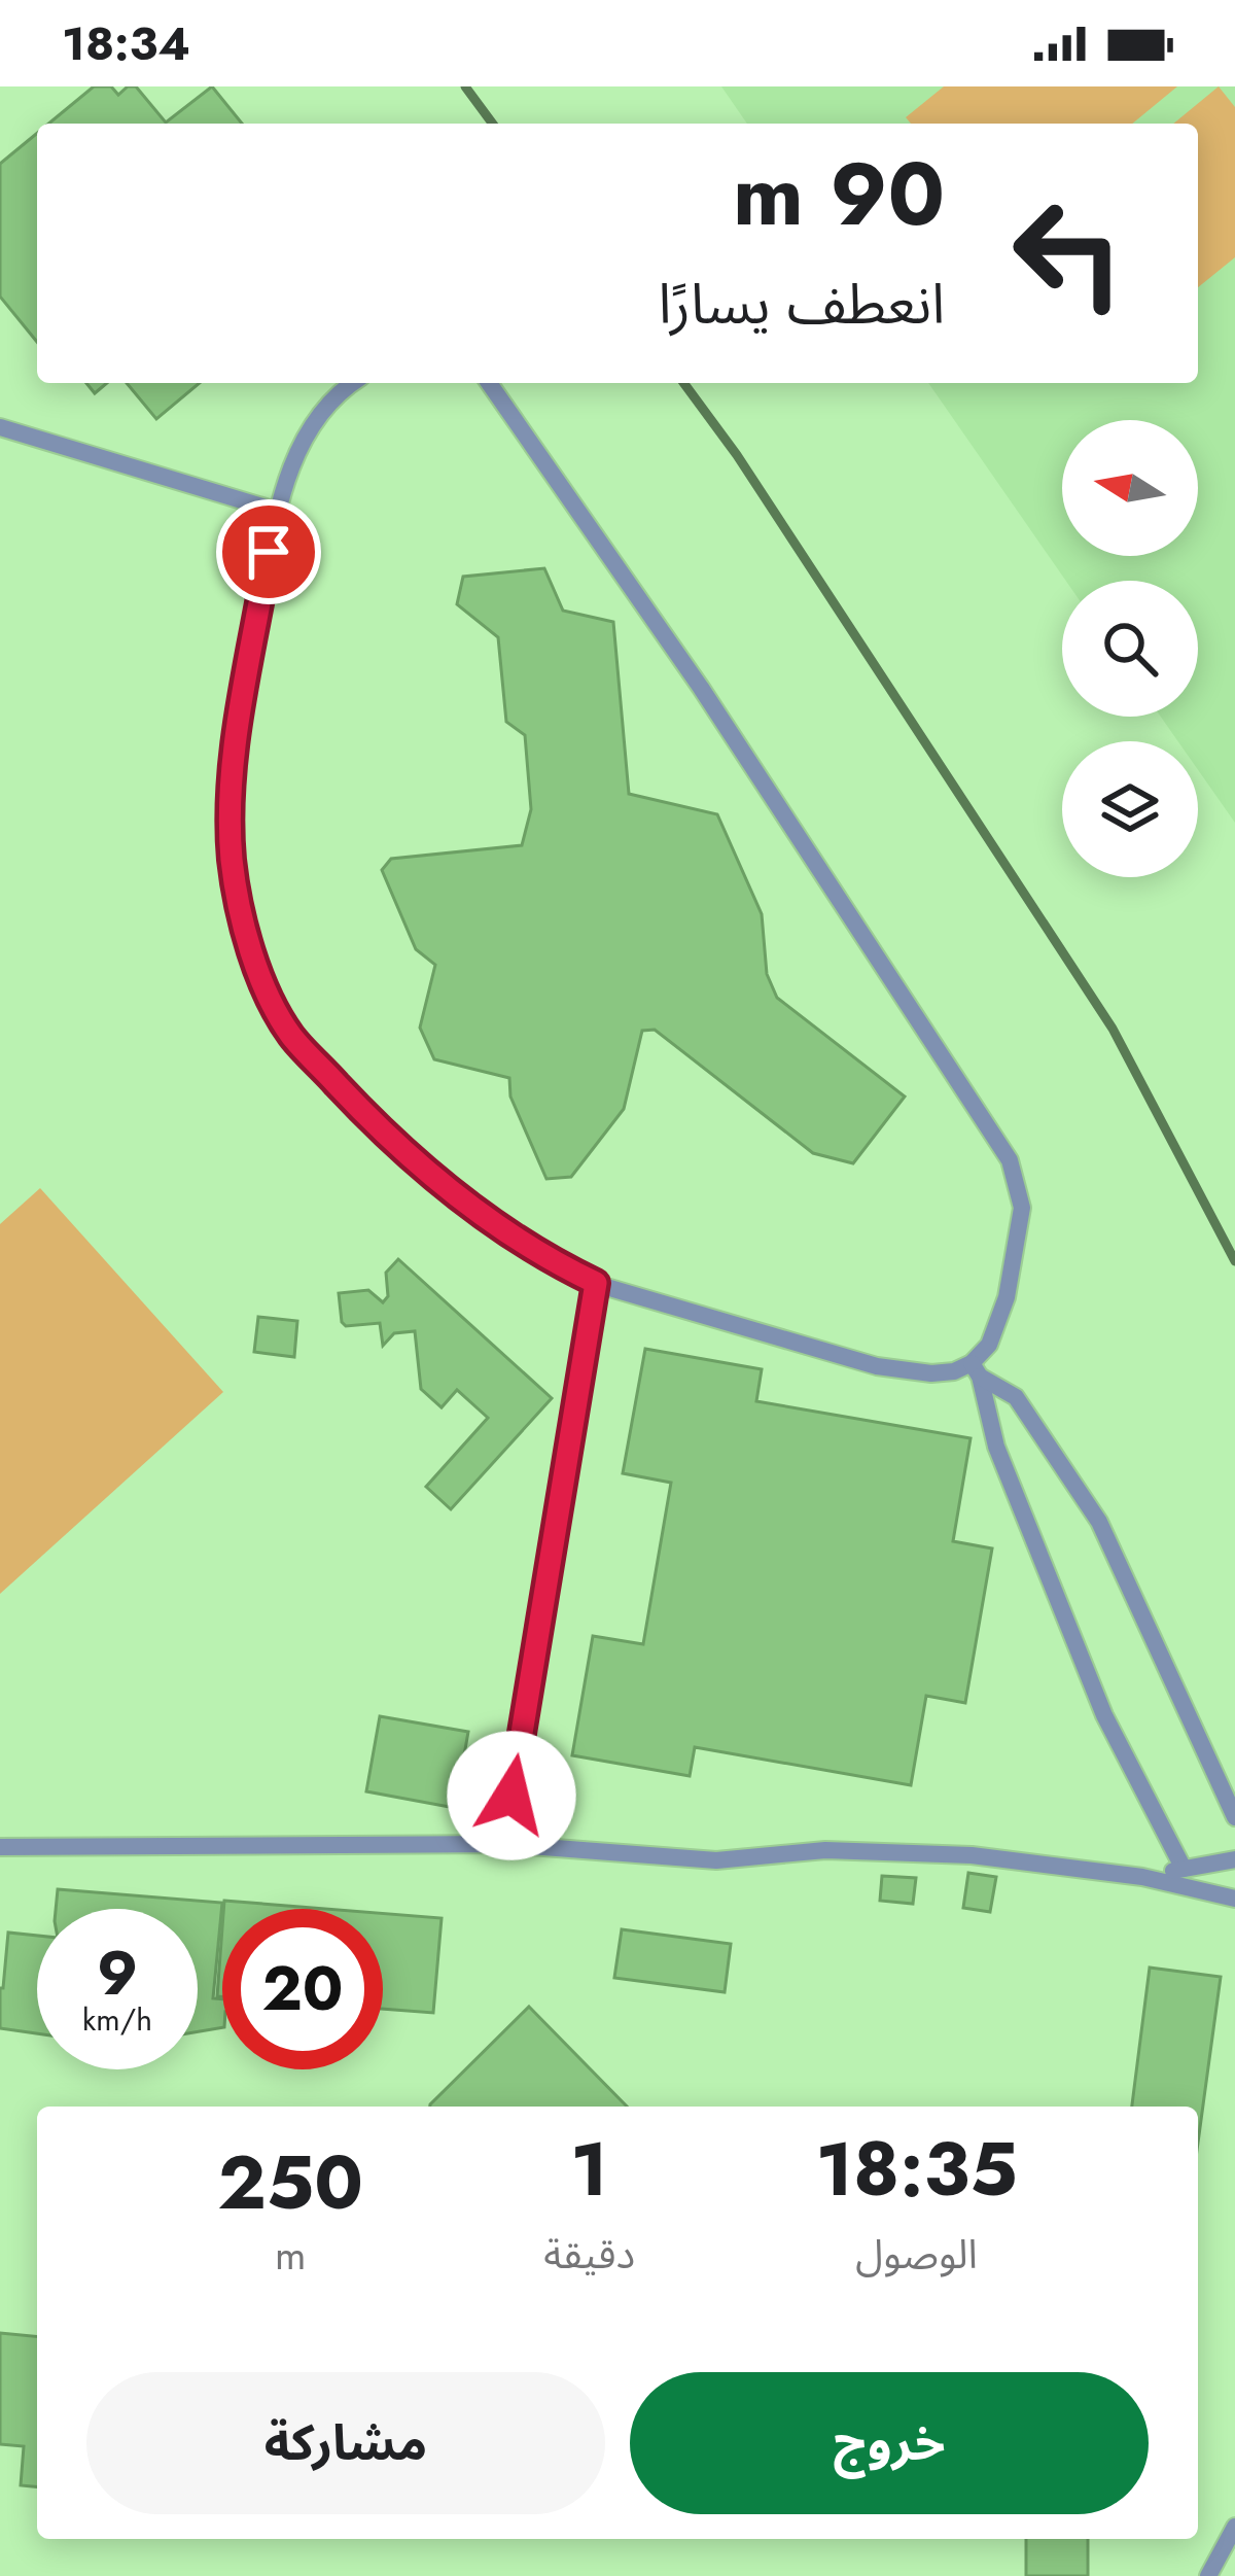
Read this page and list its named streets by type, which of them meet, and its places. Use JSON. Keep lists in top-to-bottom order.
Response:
{
  "north": "left",
  "page": {
    "status": "18:34",
    "turn": ["90 m", "انعطف يسارًا"],
    "speed": "9 km/h",
    "limit": "20",
    "eta": [
      "18:35",
      "الوصول",
      "1",
      "دقيقة",
      "250",
      "m"
    ],
    "buttons": ["خروج", "مشاركة"]
  }
}
